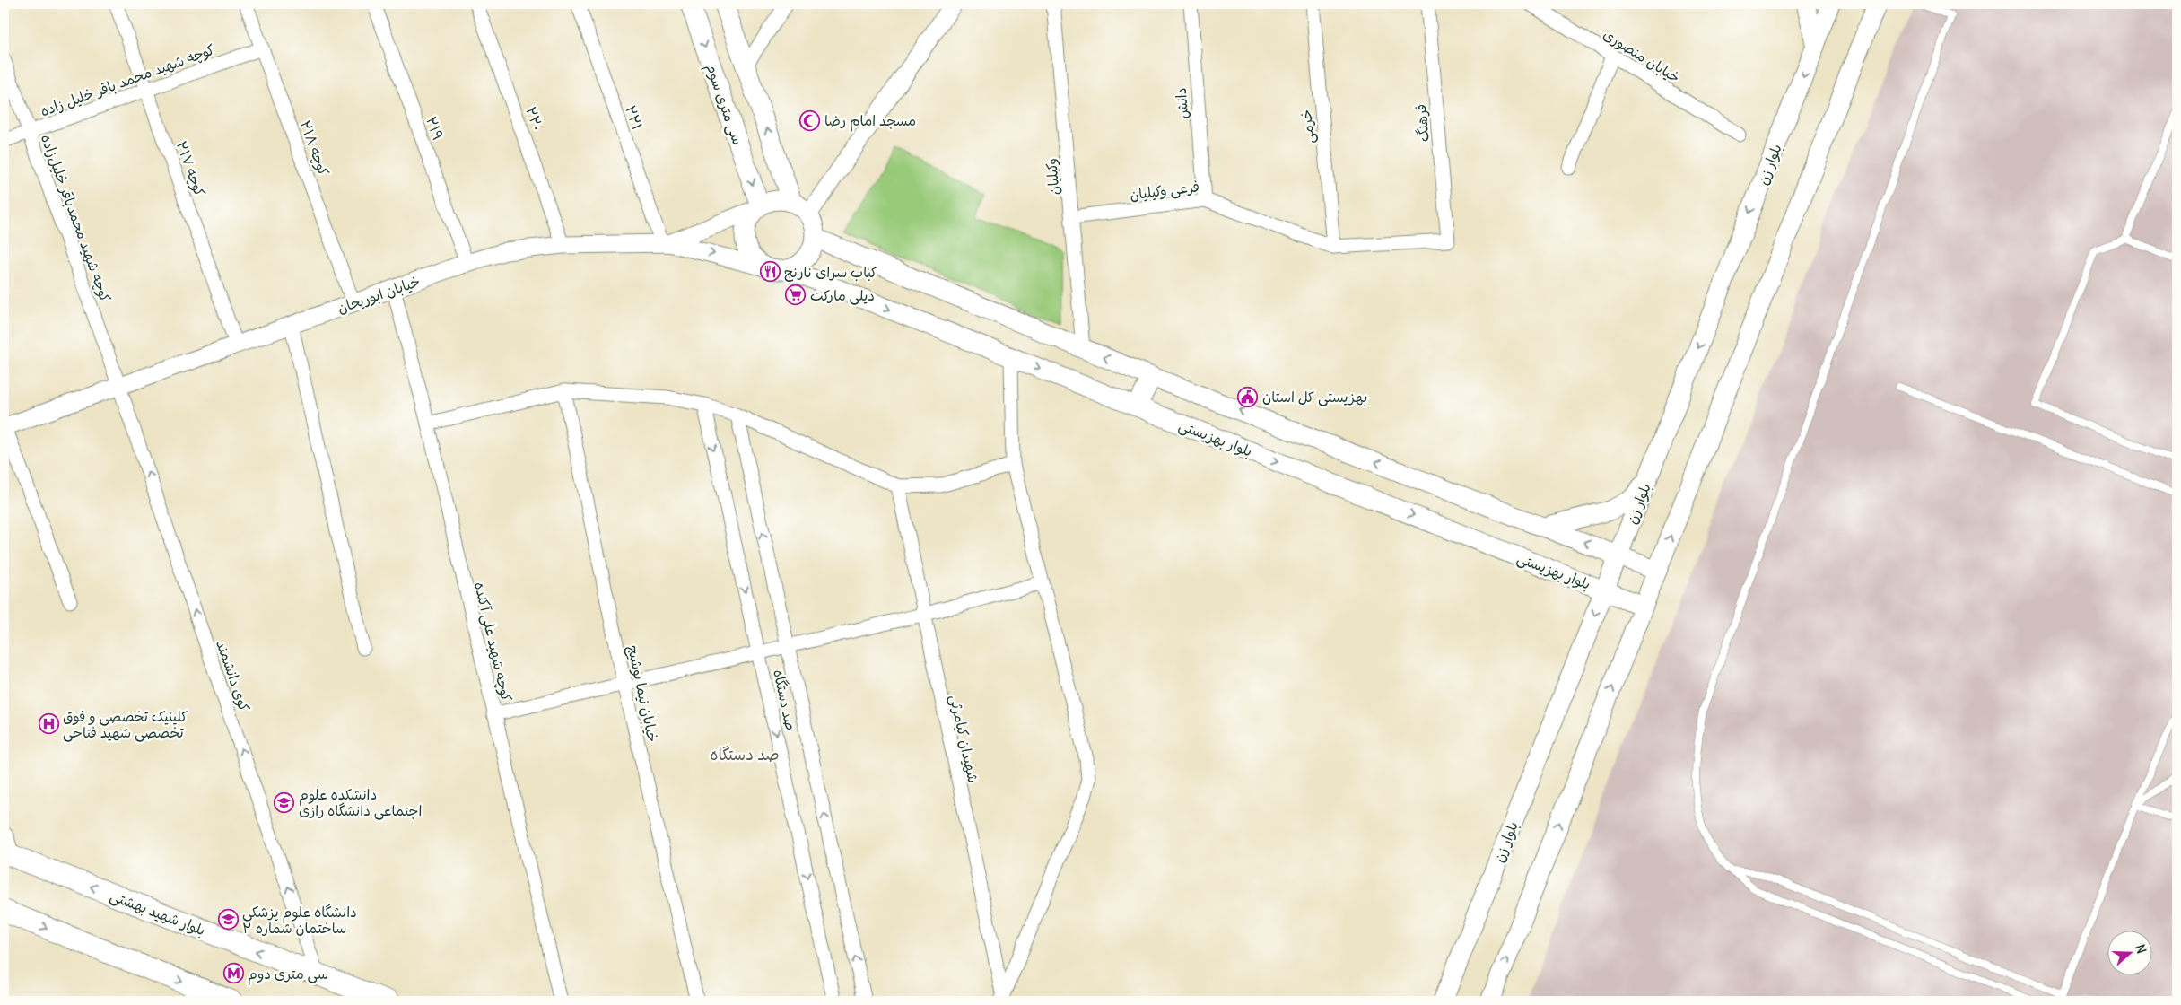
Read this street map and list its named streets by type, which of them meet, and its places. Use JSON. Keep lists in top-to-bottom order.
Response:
{
  "streets": {
    "main road": [
      "سی متری سوم",
      "بلوار زن",
      "بلوار بهزیستی",
      "بلوار شهید بهشتی"
    ],
    "street": [
      "خیابان منصوری",
      "کوچه شهید محمد باقر خلیل زاده",
      "دانش",
      "۲۲۱",
      "۲۲۰",
      "فرهنگ",
      "خرمی",
      "۲۱۹",
      "کوچه ۲۱۸",
      "کوچه ۲۱۷",
      "وکیلیان",
      "فرعی وکیلیان",
      "کوچه شهید محمدباقر خلیل‌زاده",
      "خیابان ابوریحان",
      "کوچه شهید علی آکنده",
      "کوی دانشمند",
      "خیابان نیما یوشیج",
      "صد دستگاه",
      "شهیدان کیامرثی"
    ]
  },
  "crossings": [
    ["کوچه شهید محمد باقر خلیل زاده", "کوچه ۲۱۸"],
    ["کوچه شهید محمد باقر خلیل زاده", "کوچه ۲۱۷"],
    ["کوچه شهید محمد باقر خلیل زاده", "کوچه شهید محمدباقر خلیل‌زاده"],
    ["دانش", "فرعی وکیلیان"],
    ["سی متری سوم", "خیابان ابوریحان"],
    ["سی متری سوم", "بلوار بهزیستی"],
    ["۲۲۱", "خیابان ابوریحان"],
    ["۲۲۰", "خیابان ابوریحان"],
    ["فرهنگ", "خرمی"],
    ["فرهنگ", "فرعی وکیلیان"],
    ["خرمی", "فرعی وکیلیان"],
    ["۲۱۹", "خیابان ابوریحان"],
    ["کوچه ۲۱۸", "خیابان ابوریحان"],
    ["بلوار زن", "بلوار بهزیستی"],
    ["کوچه ۲۱۷", "خیابان ابوریحان"],
    ["وکیلیان", "فرعی وکیلیان"],
    ["کوچه شهید محمدباقر خلیل‌زاده", "خیابان ابوریحان"],
    ["کوچه شهید محمدباقر خلیل‌زاده", "کوی دانشمند"],
    ["خیابان ابوریحان", "بلوار بهزیستی"],
    ["خیابان ابوریحان", "کوچه شهید علی آکنده"],
    ["خیابان ابوریحان", "کوی دانشمند"],
    ["کوی دانشمند", "بلوار شهید بهشتی"]
  ],
  "one_way": ["کوی دانشمند"],
  "districts": ["صد دستگاه"],
  "places": {
    "mosque": ["مسجد امام رضا"],
    "restaurant": ["کباب سرای نارنج"],
    "supermarket": ["دیلی مارکت"],
    "public building": ["بهزیستی کل استان"],
    "hospital": ["کلینیک تخصصی و فوق تخصصی شهید فتاحی"],
    "school or university": ["دانشکده علوم اجتماعی دانشگاه رازی", "دانشگاه علوم پزشکی ساختمان شماره ۲"],
    "metro station": ["سی متری دوم"]
  },
  "north": "right"
}
